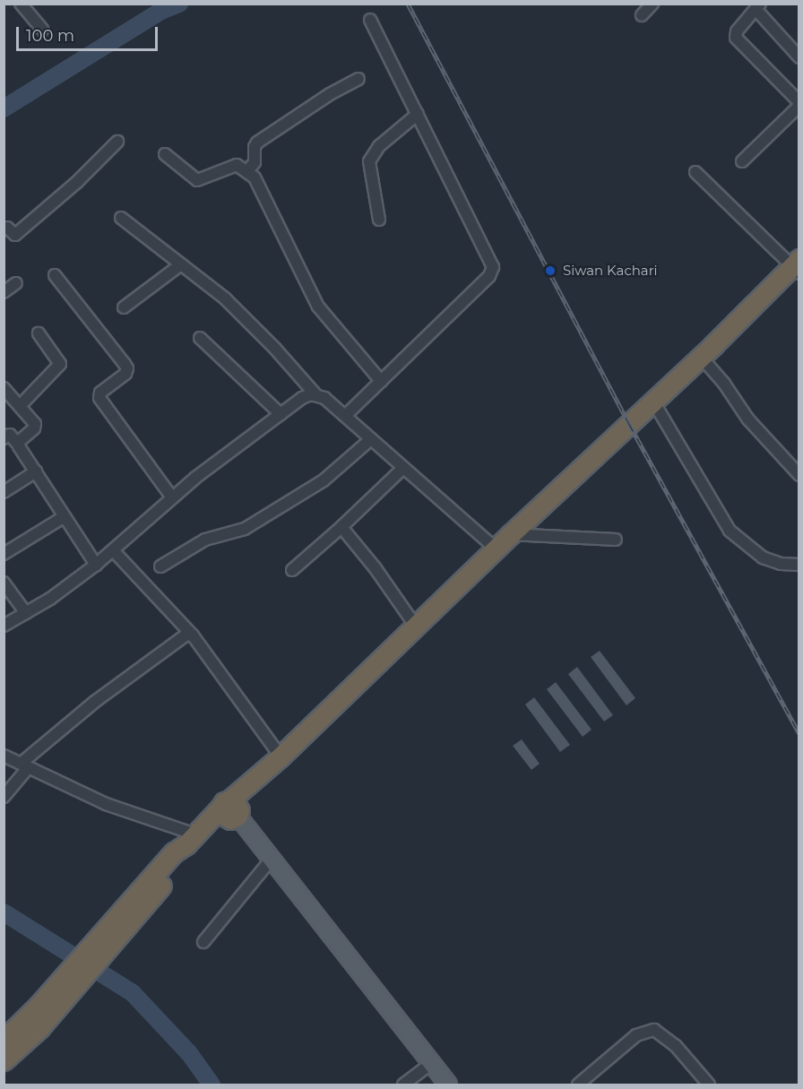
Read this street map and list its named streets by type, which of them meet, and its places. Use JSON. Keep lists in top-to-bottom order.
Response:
{
  "places": ["Siwan Kachari"],
  "scale_bar": "100 m"
}
